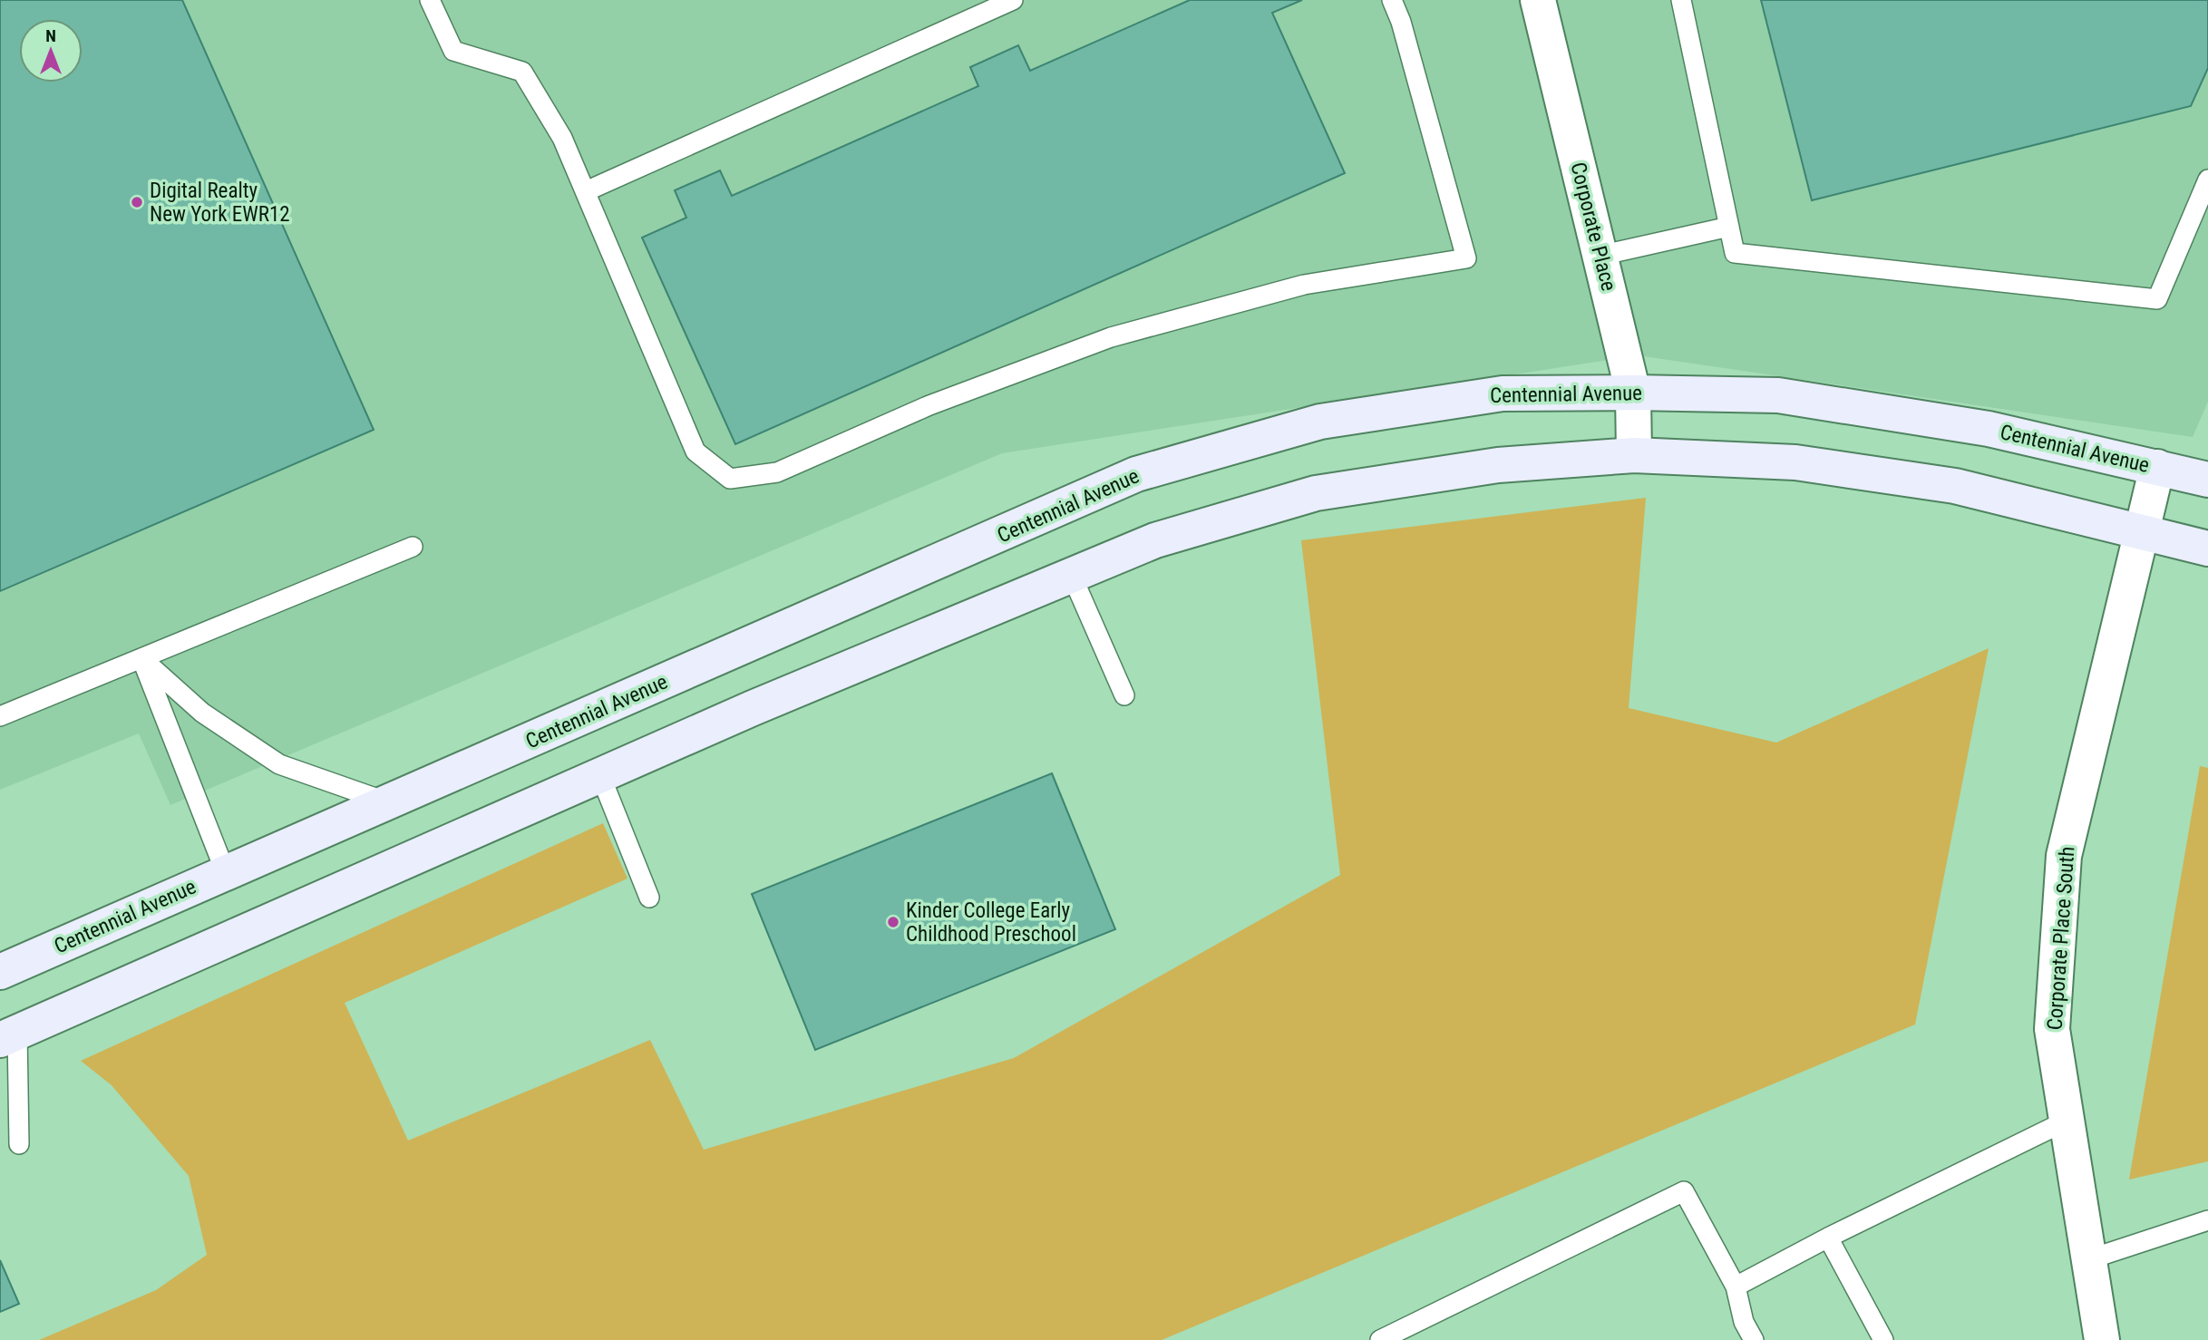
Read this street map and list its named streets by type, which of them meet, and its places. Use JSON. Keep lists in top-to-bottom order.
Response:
{
  "streets": {
    "main road": ["Centennial Avenue"],
    "street": ["Corporate Place", "Corporate Place South"]
  },
  "crossings": [
    ["Corporate Place", "Centennial Avenue"],
    ["Centennial Avenue", "Corporate Place South"]
  ],
  "places": ["Digital Realty New York EWR12", "Kinder College Early Childhood Preschool"],
  "north": "top"
}
